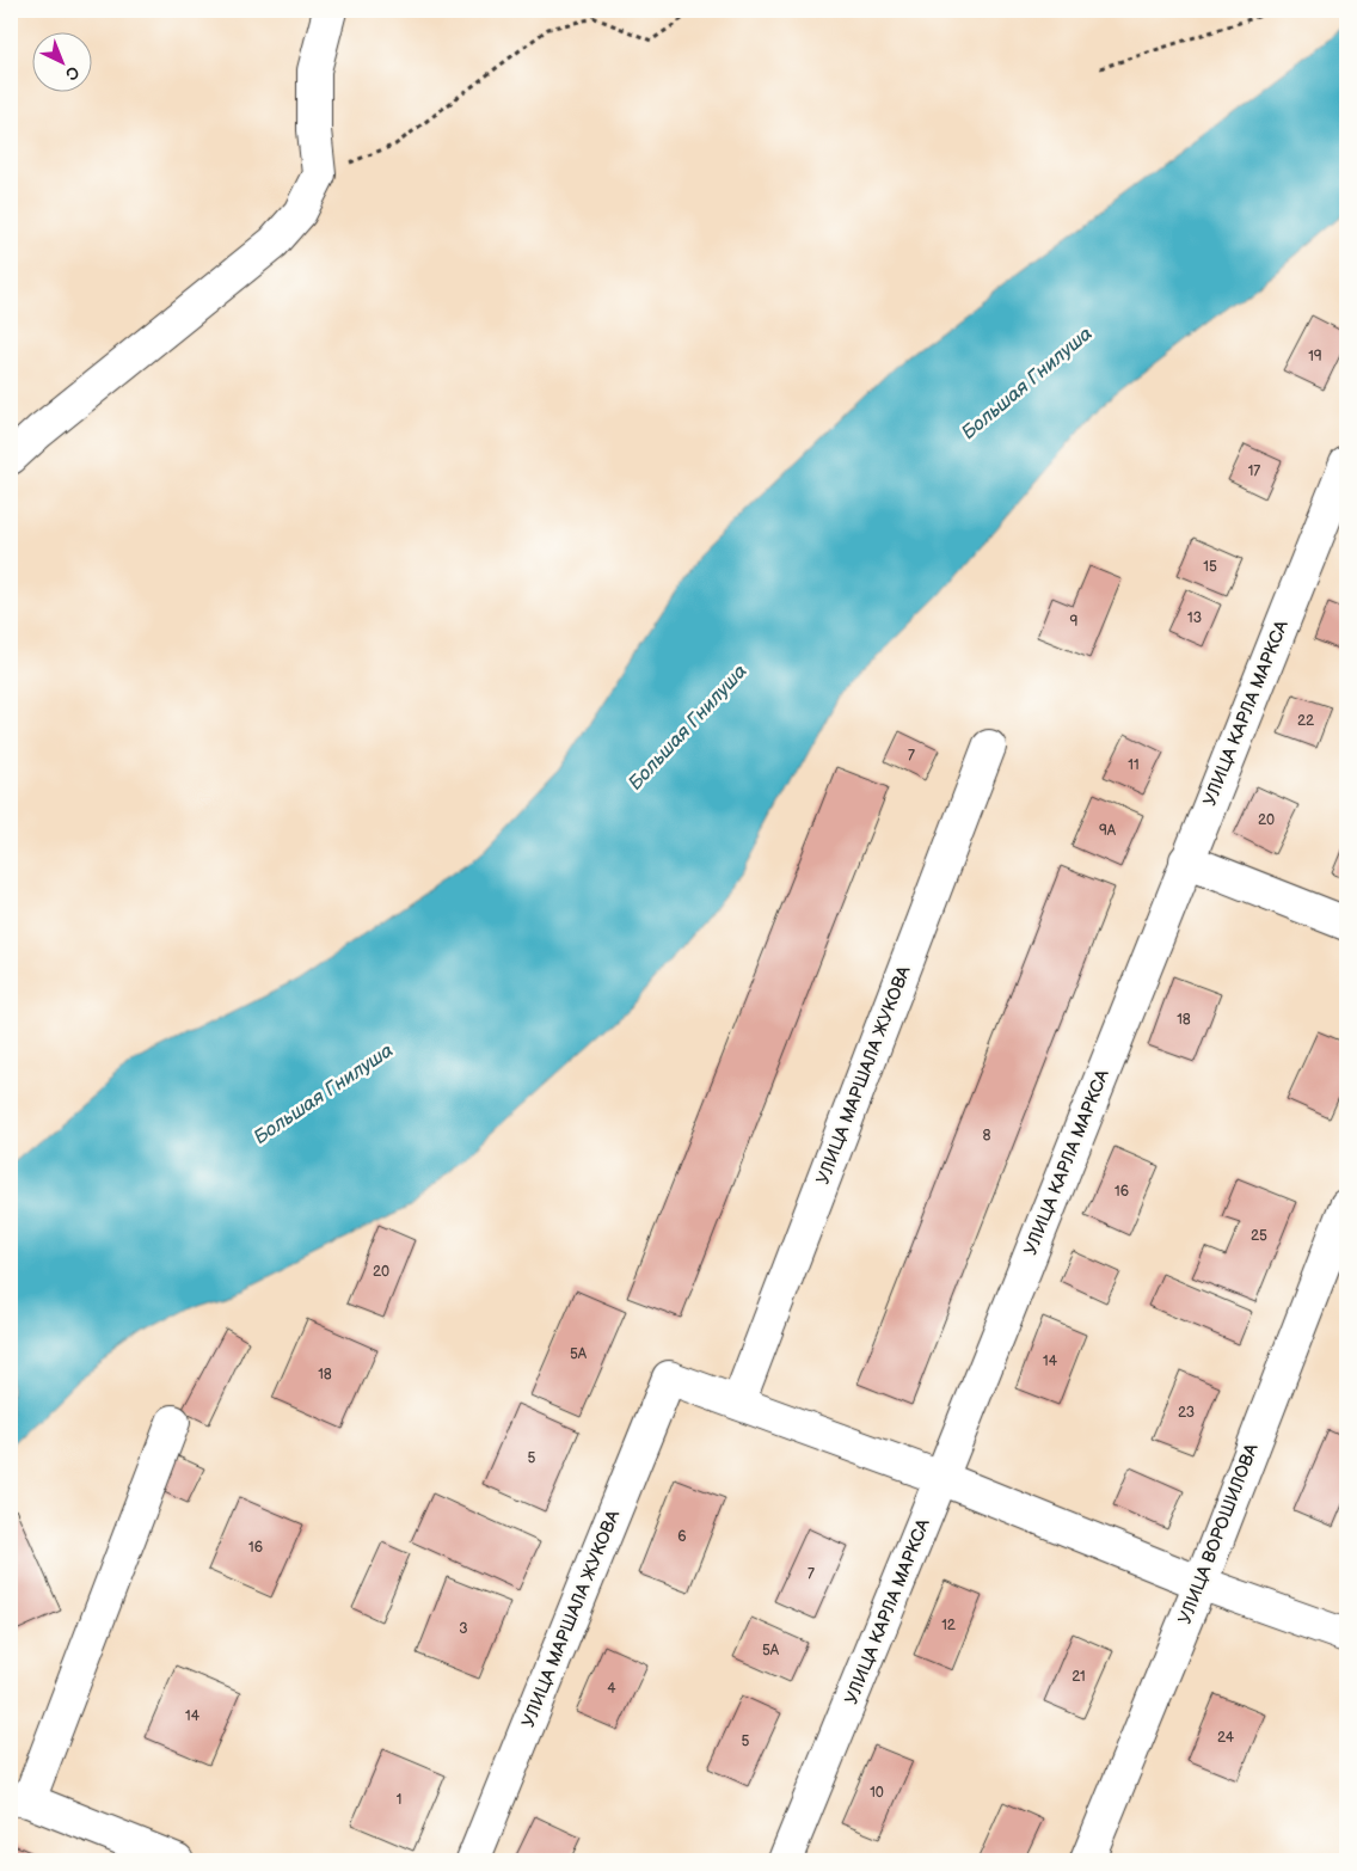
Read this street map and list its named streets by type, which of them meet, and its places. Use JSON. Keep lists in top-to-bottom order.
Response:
{
  "streets": {
    "street": ["УЛИЦА КАРЛА МАРКСА", "УЛИЦА МАРШАЛА ЖУКОВА", "УЛИЦА ВОРОШИЛОВА"]
  },
  "water": ["Большая Гнилуша"],
  "house_numbers": [
    "19",
    "17",
    "15",
    "13",
    "9",
    "22",
    "7",
    "11",
    "20",
    "9А",
    "18",
    "8",
    "16",
    "25",
    "20",
    "5А",
    "14",
    "18",
    "23",
    "5",
    "6",
    "16",
    "7",
    "12",
    "3",
    "5А",
    "21",
    "4",
    "14",
    "24",
    "5",
    "10",
    "1"
  ],
  "north": "bottom right"
}
